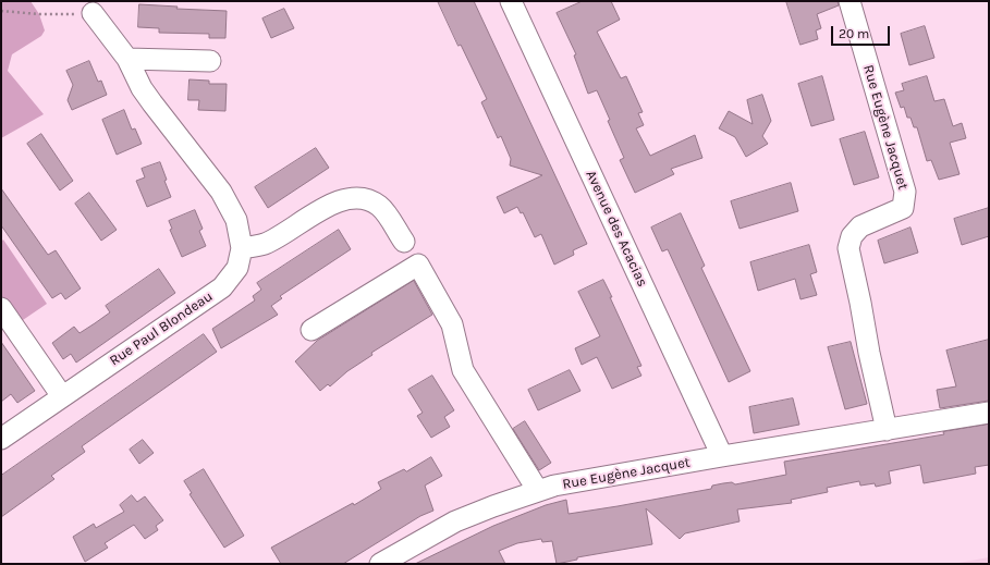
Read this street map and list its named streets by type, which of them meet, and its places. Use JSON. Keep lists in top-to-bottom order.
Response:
{
  "streets": {
    "street": ["Rue Eugène Jacquet", "Avenue des Acacias", "Rue Paul Blondeau"]
  },
  "crossings": [
    ["Rue Eugène Jacquet", "Avenue des Acacias"]
  ],
  "scale_bar": "20 m"
}
